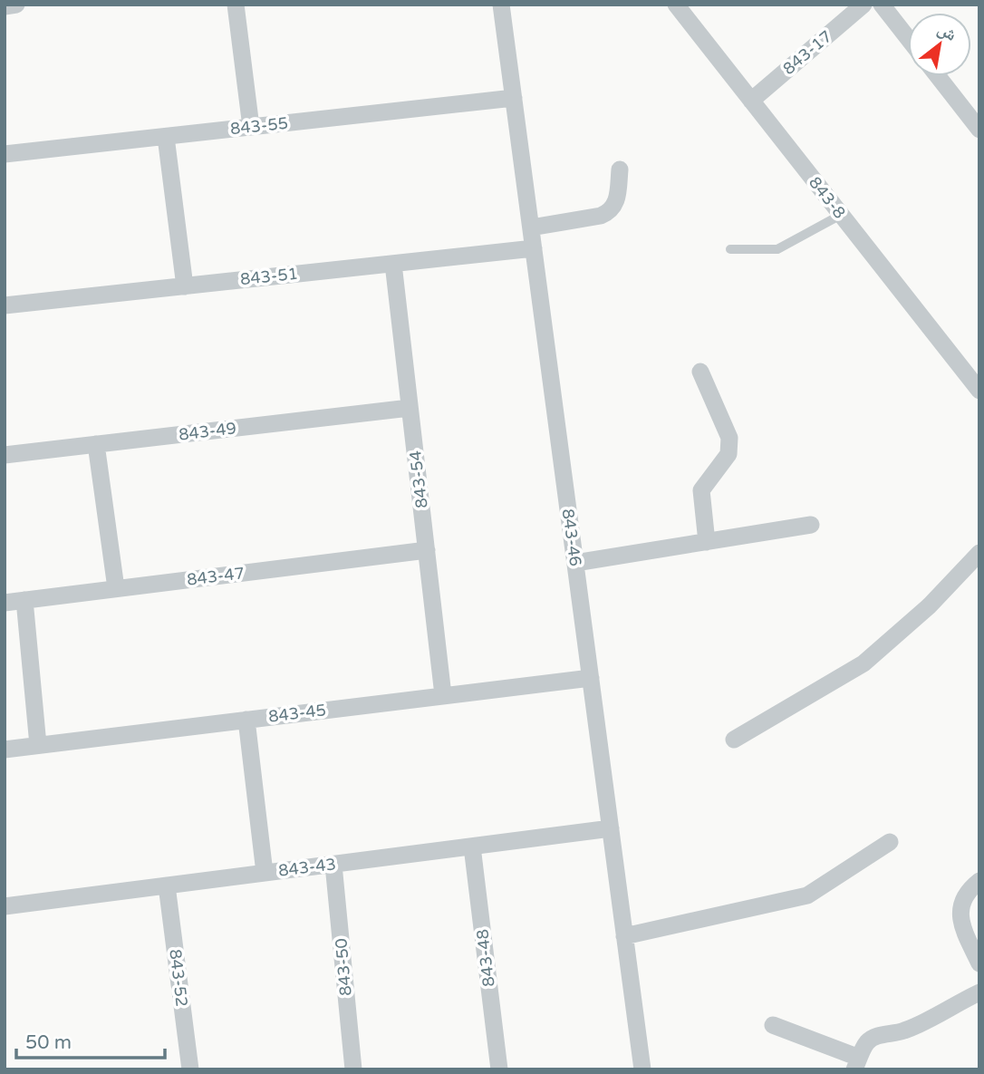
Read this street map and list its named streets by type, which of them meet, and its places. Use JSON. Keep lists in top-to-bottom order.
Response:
{
  "streets": {
    "street": [
      "843-17",
      "843-55",
      "843-8",
      "843-51",
      "843-49",
      "843-54",
      "843-46",
      "843-47",
      "843-45",
      "843-43",
      "843-48",
      "843-50",
      "843-52"
    ]
  },
  "crossings": [
    ["843-17", "843-8"],
    ["843-55", "843-46"],
    ["843-51", "843-54"],
    ["843-51", "843-46"],
    ["843-49", "843-54"],
    ["843-54", "843-47"],
    ["843-54", "843-45"],
    ["843-46", "843-45"],
    ["843-46", "843-43"],
    ["843-43", "843-48"],
    ["843-43", "843-50"],
    ["843-43", "843-52"]
  ],
  "scale_bar": "50 m",
  "north": "top right"
}
